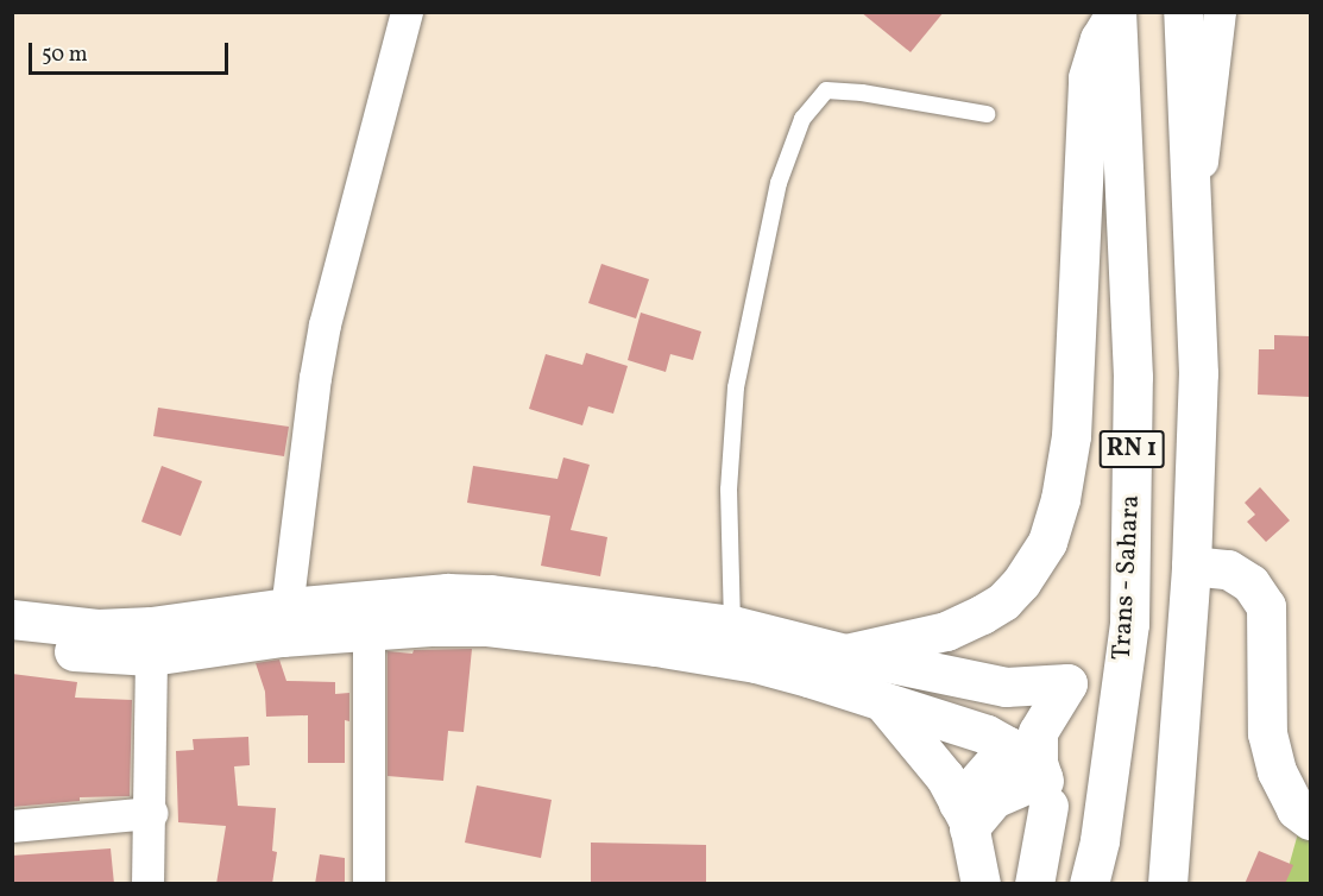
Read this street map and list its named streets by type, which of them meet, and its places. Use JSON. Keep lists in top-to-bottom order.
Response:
{
  "streets": {
    "main road": ["RN 1", "Trans - Sahara"]
  },
  "scale_bar": "50 m"
}
